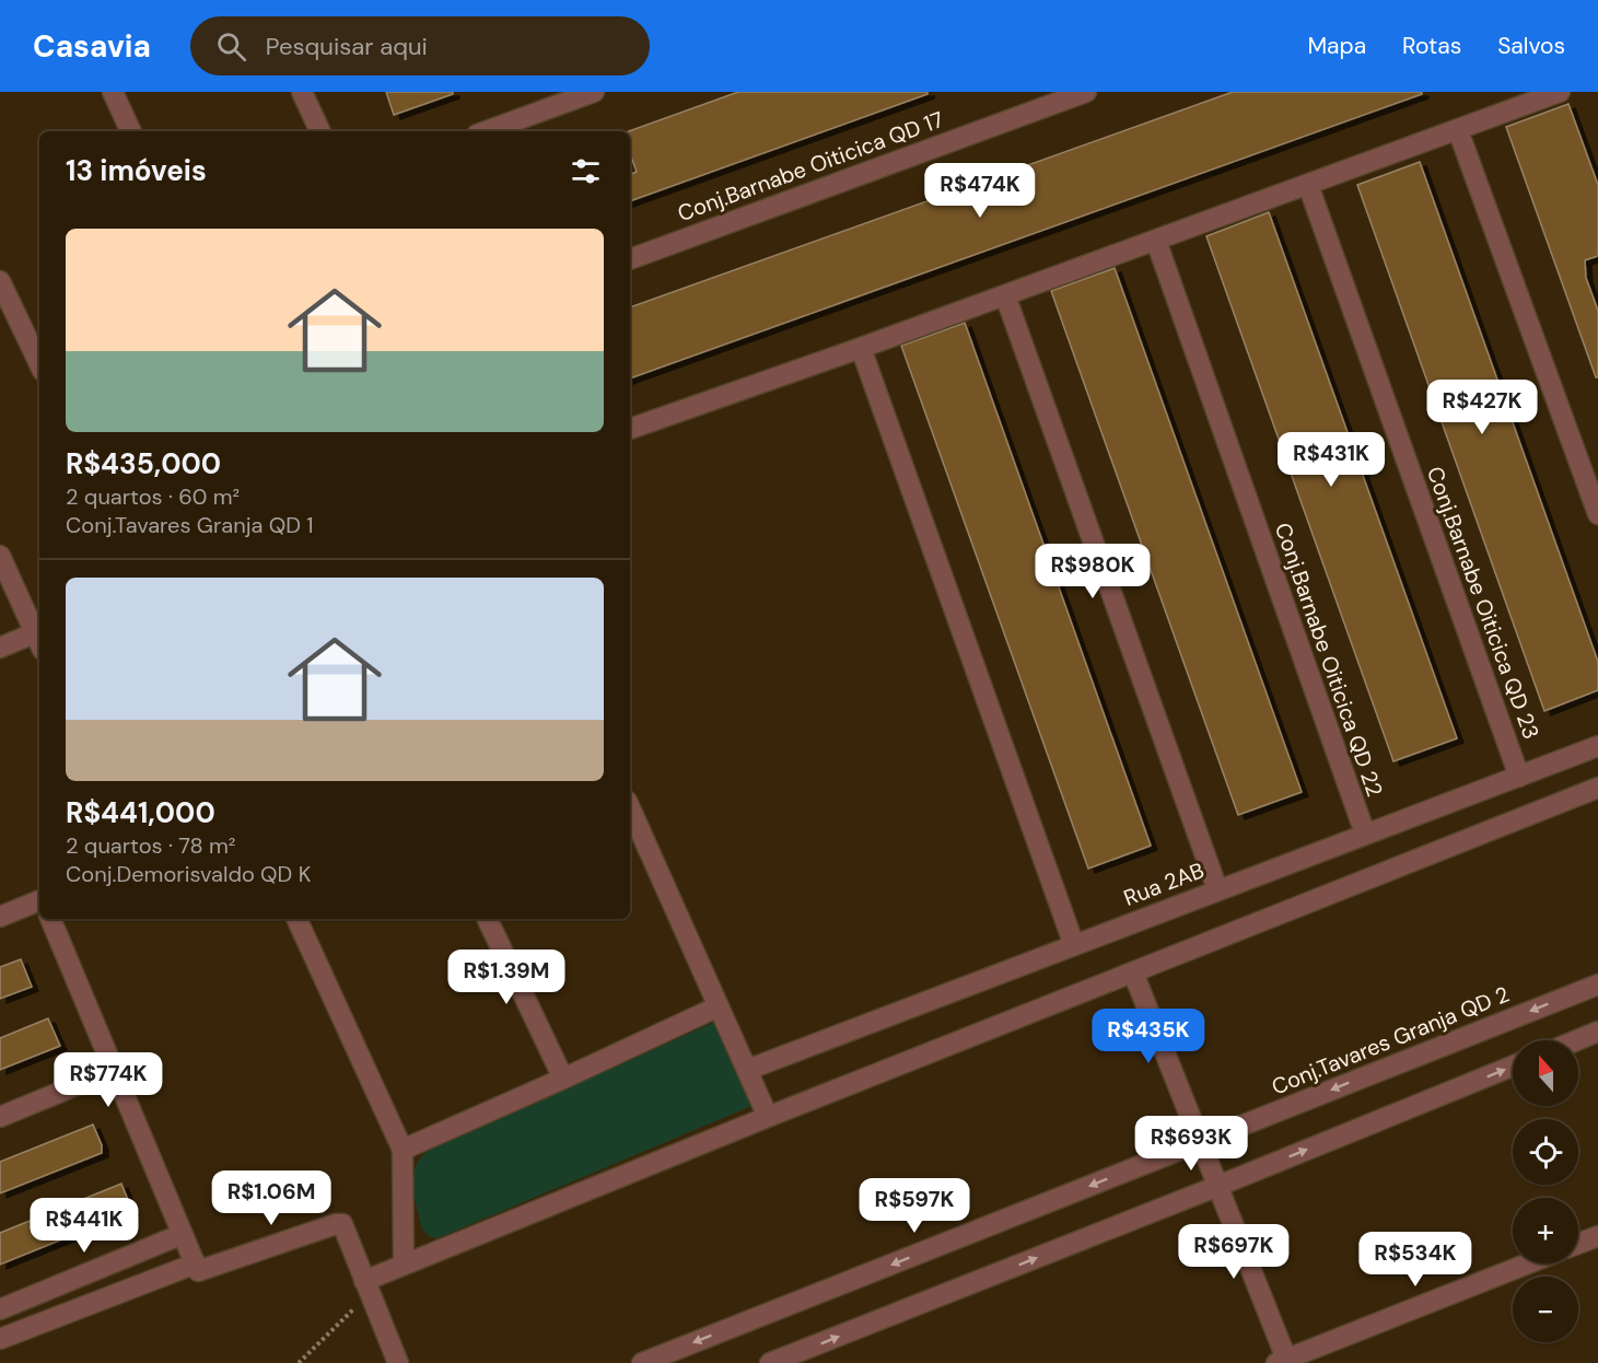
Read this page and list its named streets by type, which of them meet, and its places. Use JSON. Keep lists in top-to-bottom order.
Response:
{
  "streets": {
    "street": [
      "Conj.Barnabe Oiticica QD 17",
      "Conj.Barnabe Oiticica QD 23",
      "Conj.Barnabe Oiticica QD 22",
      "Rua 2AB",
      "Conj.Tavares Granja QD 2"
    ]
  },
  "crossings": [
    ["Conj.Barnabe Oiticica QD 23", "Rua 2AB"],
    ["Conj.Barnabe Oiticica QD 22", "Rua 2AB"]
  ],
  "north": "top",
  "page": {
    "header": "Casavia",
    "search": "Pesquisar aqui",
    "nav": ["Mapa", "Rotas", "Salvos"],
    "heading": "13 imóveis",
    "price": [
      "R$474K",
      "R$427K",
      "R$431K",
      "R$980K",
      "R$1.39M",
      "R$435K",
      "R$774K",
      "R$693K",
      "R$1.06M",
      "R$597K",
      "R$441K",
      "R$697K",
      "R$534K"
    ],
    "list": [
      {
        "name": "R$435,000",
        "note": "2 quartos · 60 m² · Conj.Tavares Granja QD 1"
      },
      {
        "name": "R$441,000",
        "note": "2 quartos · 78 m² · Conj.Demorisvaldo QD K"
      }
    ],
    "map_buttons": ["+", "−"]
  }
}
